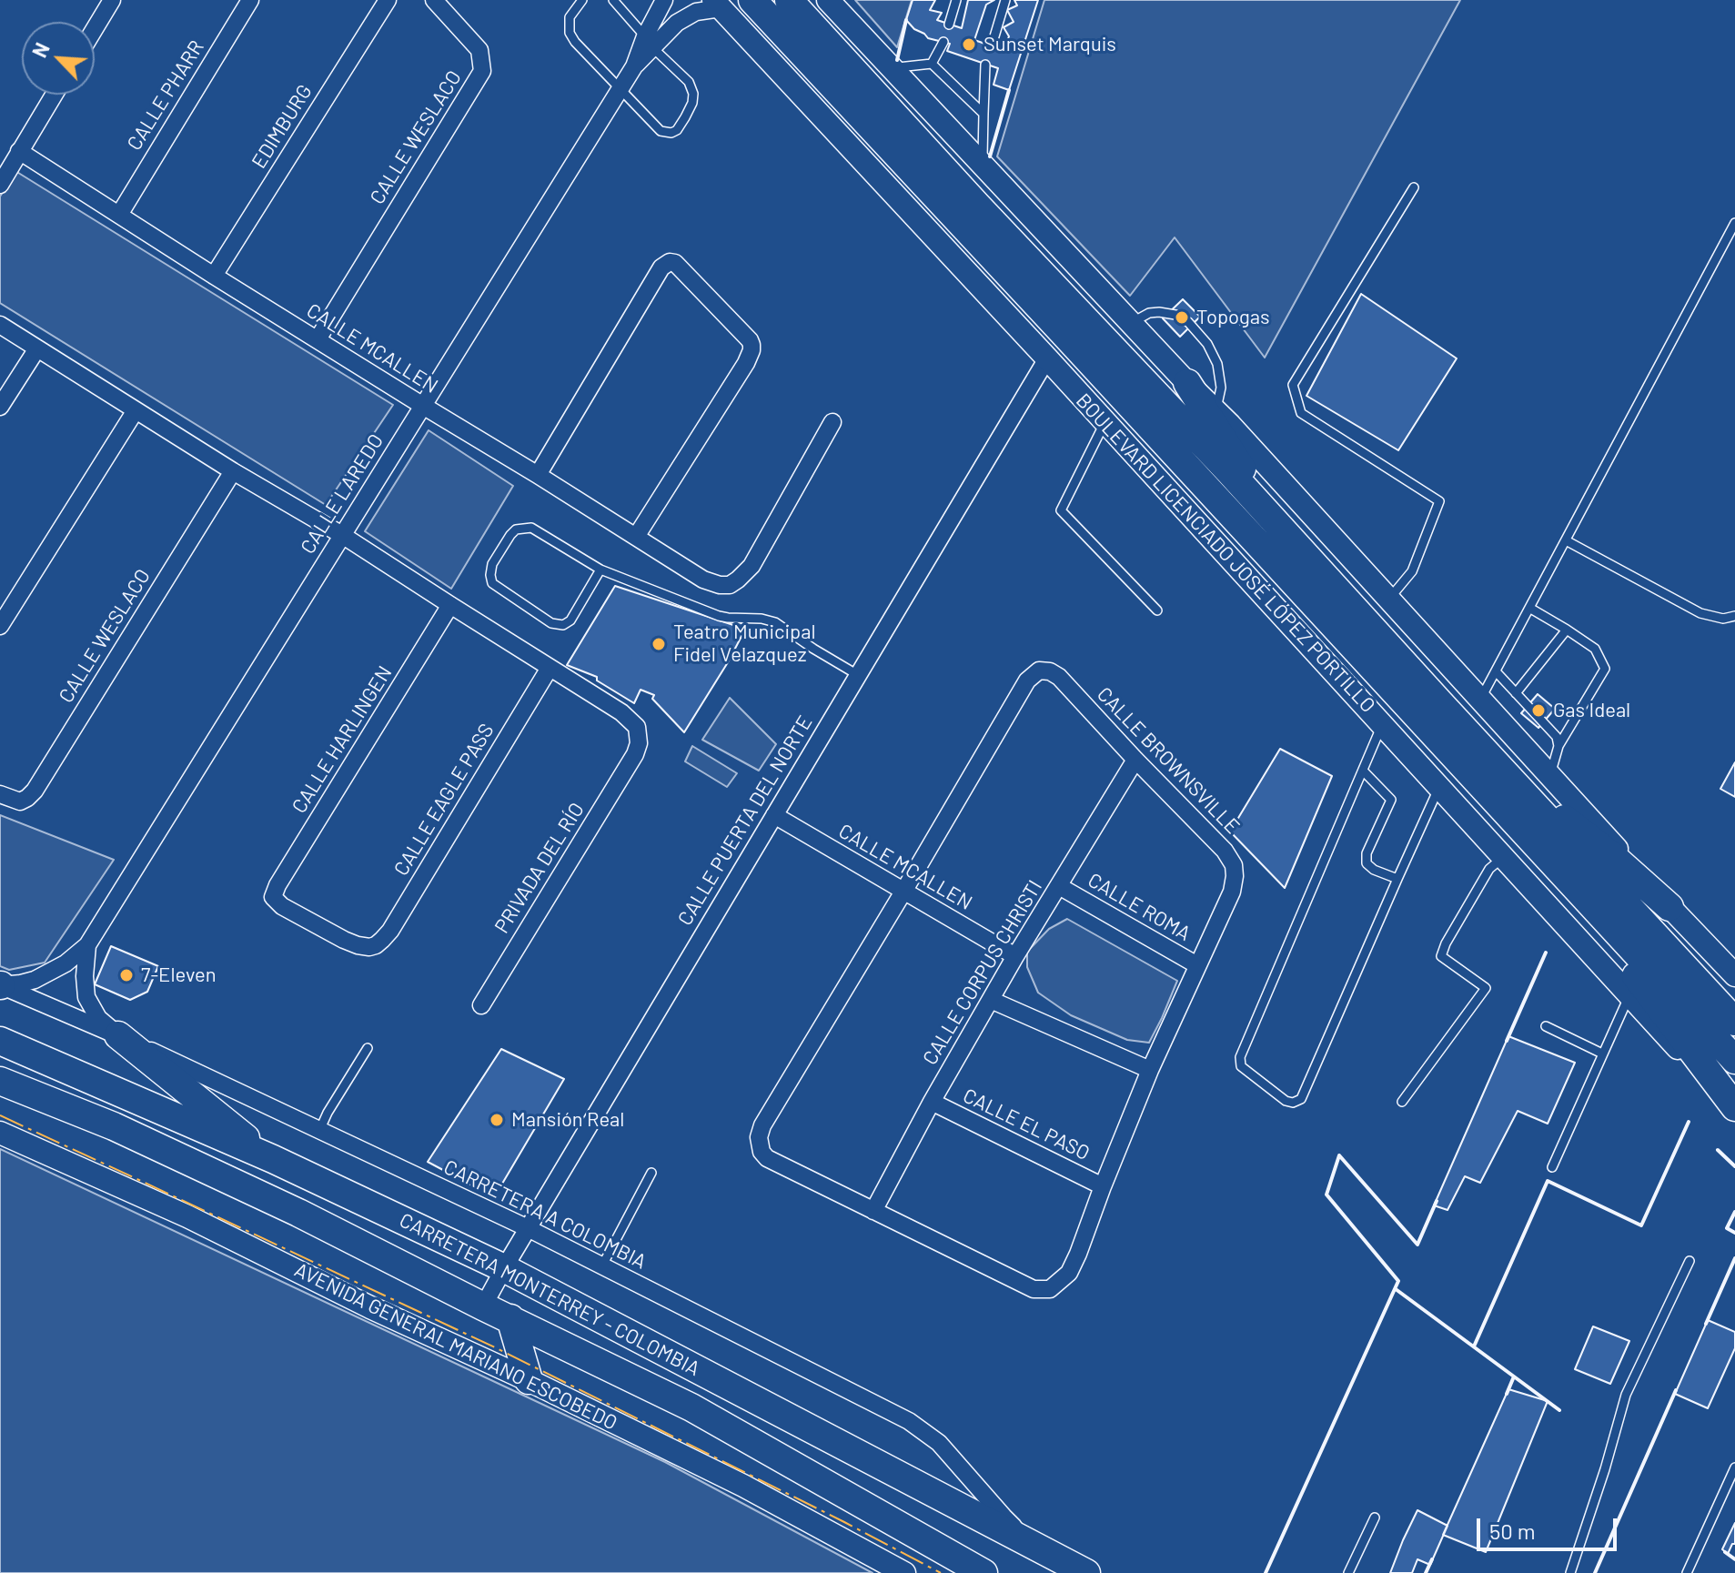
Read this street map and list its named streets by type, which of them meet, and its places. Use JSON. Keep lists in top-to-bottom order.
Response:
{
  "streets": {
    "main road": ["BOULEVARD LICENCIADO JOSÉ LÓPEZ PORTILLO", "CARRETERA MONTERREY - COLOMBIA"],
    "street": [
      "CALLE PHARR",
      "EDIMBURG",
      "CALLE WESLACO",
      "CALLE MCALLEN",
      "CALLE LAREDO",
      "CALLE HARLINGEN",
      "CALLE BROWNSVILLE",
      "CALLE EAGLE PASS",
      "CALLE PUERTA DEL NORTE",
      "PRIVADA DEL RÍO",
      "CALLE ROMA",
      "CALLE CORPUS CHRISTI",
      "CALLE EL PASO",
      "CARRETERA A COLOMBIA",
      "AVENIDA GENERAL MARIANO ESCOBEDO"
    ]
  },
  "crossings": [
    ["CALLE PHARR", "CALLE MCALLEN"],
    ["EDIMBURG", "CALLE MCALLEN"],
    ["CALLE WESLACO", "CALLE MCALLEN"],
    ["CALLE MCALLEN", "CALLE LAREDO"],
    ["CALLE MCALLEN", "CALLE BROWNSVILLE"],
    ["CALLE MCALLEN", "CALLE PUERTA DEL NORTE"],
    ["CALLE MCALLEN", "CALLE CORPUS CHRISTI"],
    ["CALLE LAREDO", "BOULEVARD LICENCIADO JOSÉ LÓPEZ PORTILLO"],
    ["CALLE LAREDO", "CARRETERA A COLOMBIA"],
    ["BOULEVARD LICENCIADO JOSÉ LÓPEZ PORTILLO", "CALLE PUERTA DEL NORTE"],
    ["CALLE HARLINGEN", "CALLE EAGLE PASS"],
    ["CALLE BROWNSVILLE", "CALLE ROMA"],
    ["CALLE BROWNSVILLE", "CALLE CORPUS CHRISTI"],
    ["CALLE BROWNSVILLE", "CALLE EL PASO"],
    ["CALLE EAGLE PASS", "PRIVADA DEL RÍO"],
    ["CALLE PUERTA DEL NORTE", "CARRETERA A COLOMBIA"],
    ["CALLE PUERTA DEL NORTE", "CARRETERA MONTERREY - COLOMBIA"],
    ["CALLE ROMA", "CALLE CORPUS CHRISTI"],
    ["CALLE CORPUS CHRISTI", "CALLE EL PASO"],
    ["CARRETERA A COLOMBIA", "CARRETERA MONTERREY - COLOMBIA"]
  ],
  "places": [
    "Sunset Marquis",
    "Topogas",
    "Teatro Municipal Fidel Velazquez",
    "Gas Ideal",
    "7-Eleven",
    "Mansión Real"
  ],
  "scale_bar": "50 m",
  "north": "top left"
}
